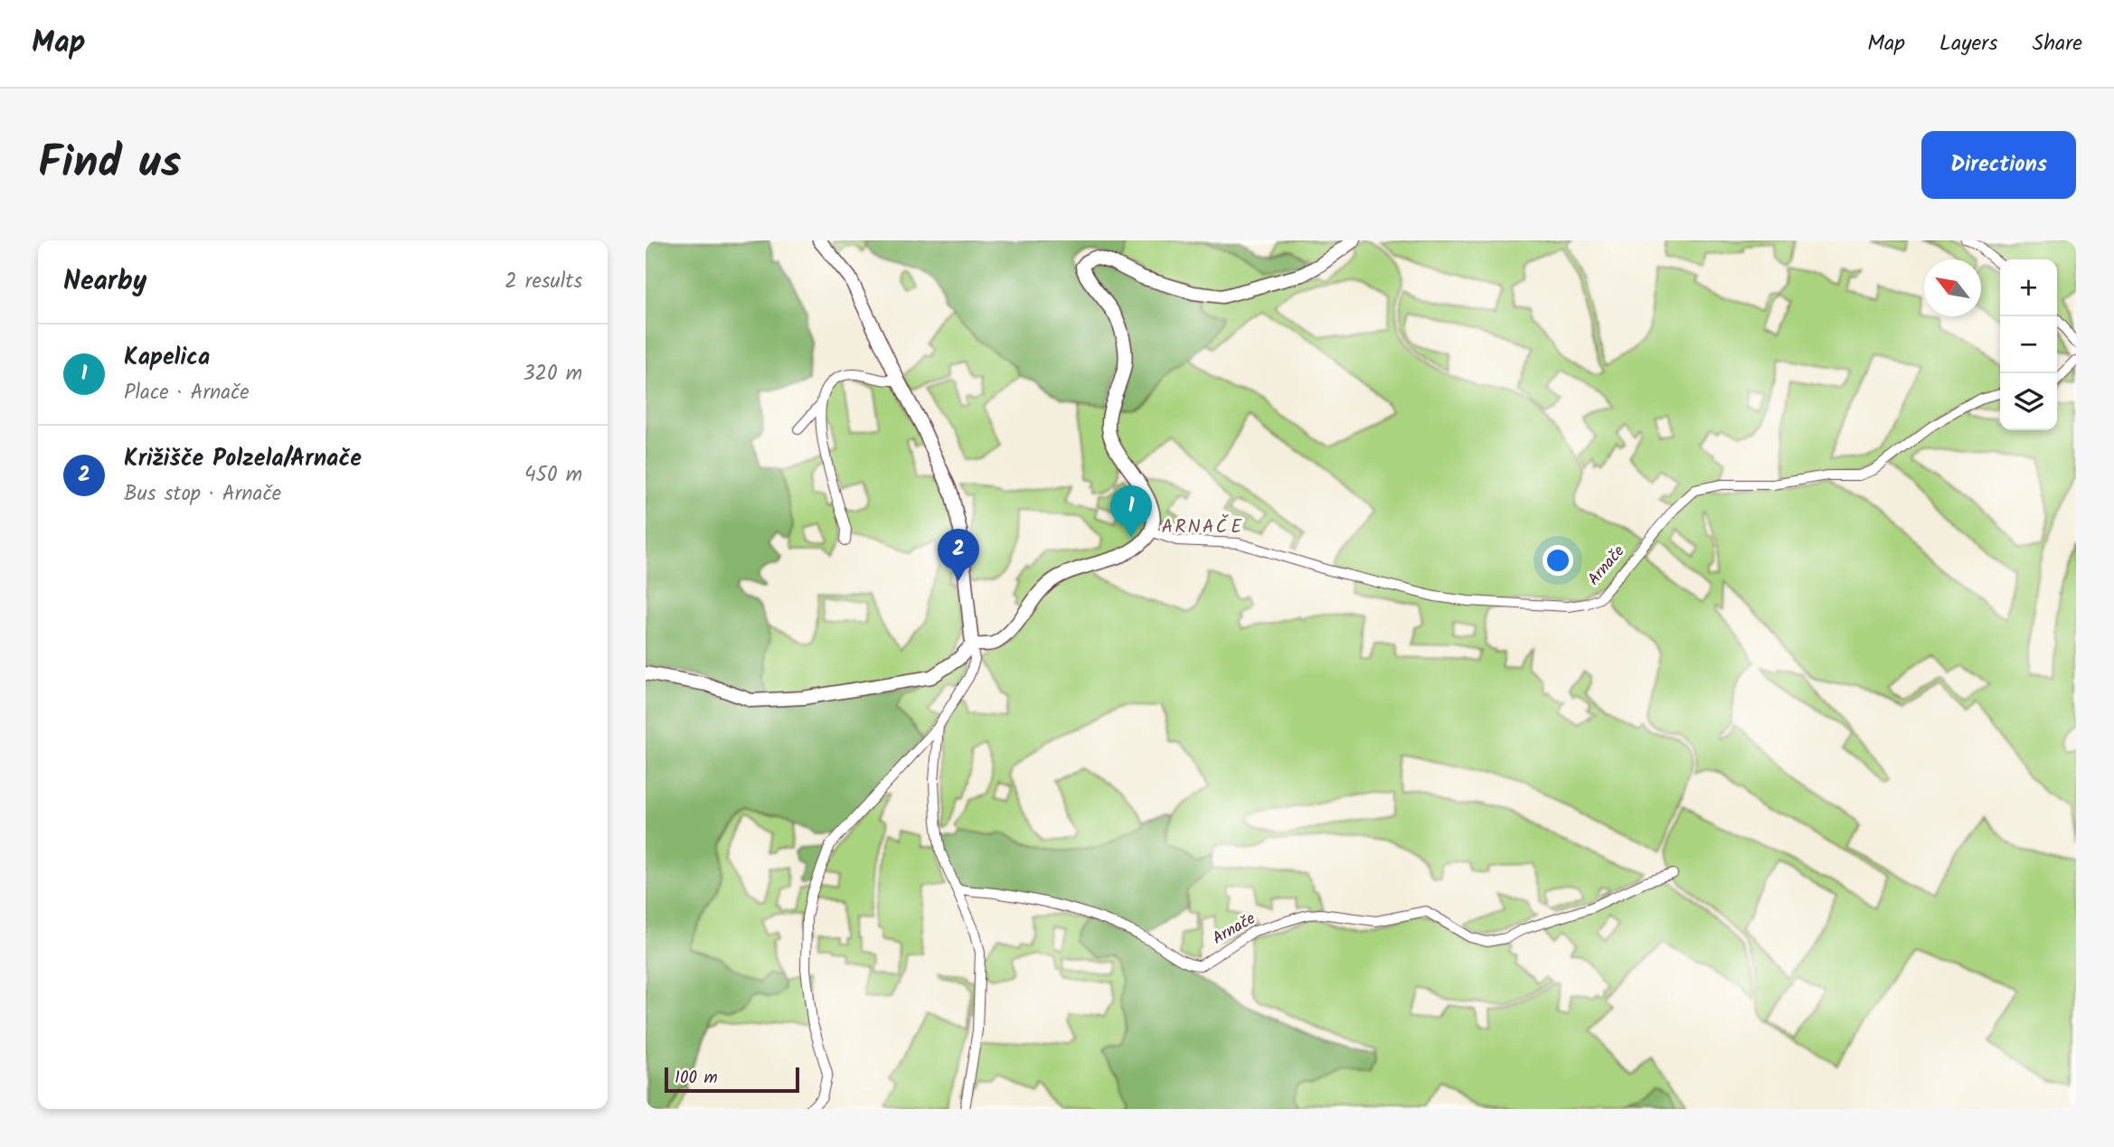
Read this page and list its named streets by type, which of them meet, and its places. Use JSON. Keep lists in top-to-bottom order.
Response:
{
  "streets": {
    "street": ["Arnače"]
  },
  "districts": ["ARNAČE"],
  "scale_bar": "100 m",
  "north": "top left",
  "page": {
    "header": "Map",
    "nav": ["Map", "Layers", "Share"],
    "title": "Find us",
    "buttons": "Directions",
    "heading": ["Nearby", "2 results"],
    "map_buttons": ["+", "−"],
    "list": [
      {
        "mark": "1",
        "name": "Kapelica",
        "note": "Place · Arnače",
        "value": "320 m"
      },
      {
        "mark": "2",
        "name": "Križišče Polzela/Arnače",
        "note": "Bus stop · Arnače",
        "value": "450 m"
      }
    ],
    "pins": ["1", "2"],
    "scale": "100 m"
  }
}
